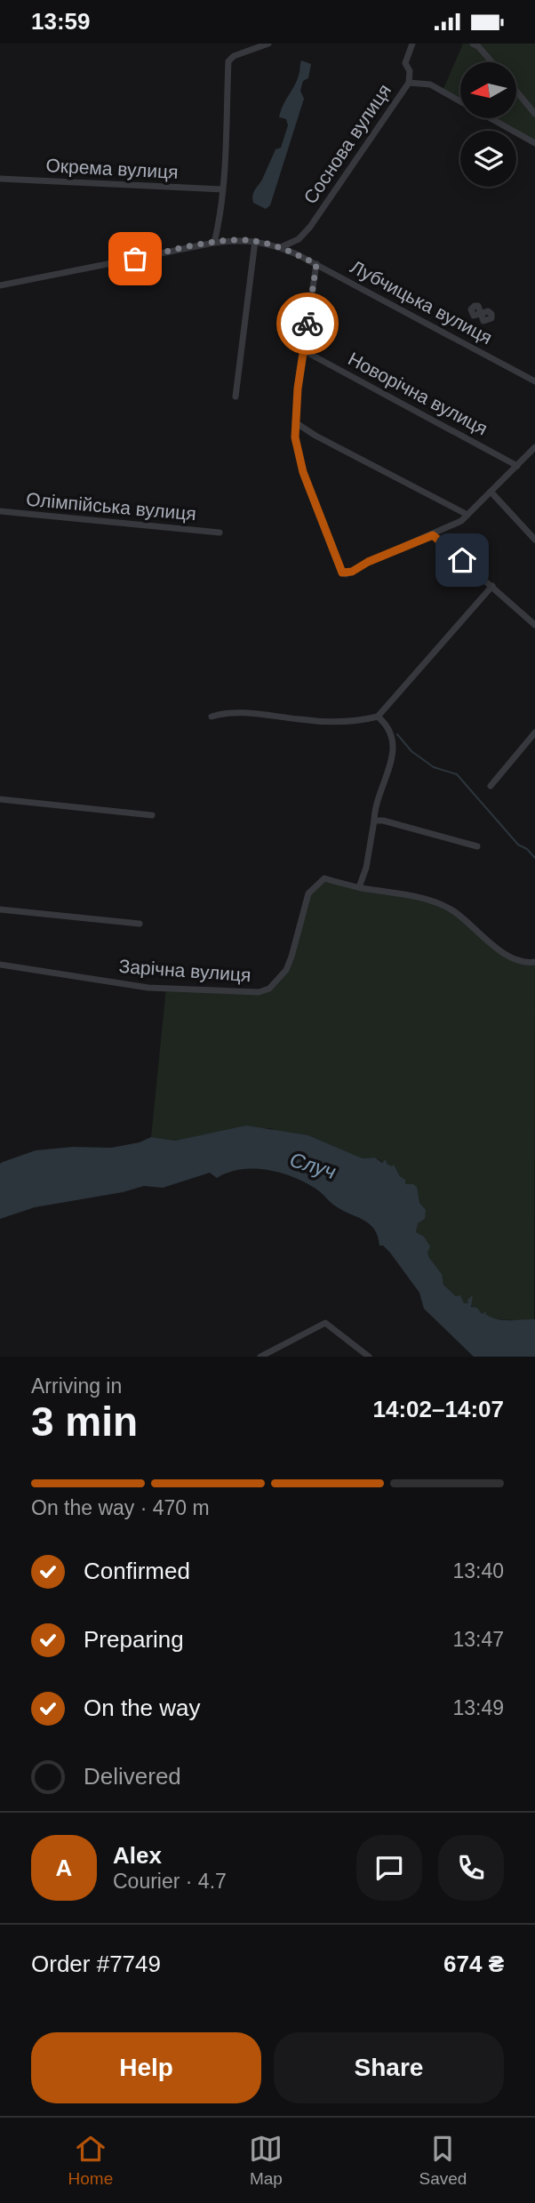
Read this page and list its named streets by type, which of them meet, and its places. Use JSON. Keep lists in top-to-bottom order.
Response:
{
  "streets": {
    "street": [
      "Соснова вулиця",
      "Окрема вулиця",
      "Лубчицька вулиця",
      "Новорічна вулиця",
      "Олімпійська вулиця",
      "Зарічна вулиця"
    ]
  },
  "crossings": [
    ["Соснова вулиця", "Лубчицька вулиця"]
  ],
  "water": ["Случ"],
  "north": "left",
  "page": {
    "status": "13:59",
    "heading": ["3 min", "Arriving in", "14:02–14:07"],
    "panel": [
      "Alex",
      "Courier · 4.7",
      "Order #7749",
      "674 ₴"
    ],
    "bar": "On the way · 470 m",
    "list": [
      ["Confirmed", "13:40"],
      ["Preparing", "13:47"],
      ["On the way", "13:49"],
      "Delivered"
    ],
    "round": "A",
    "buttons": ["Help", "Share"],
    "tabs": ["Home", "Map", "Saved"]
  }
}
